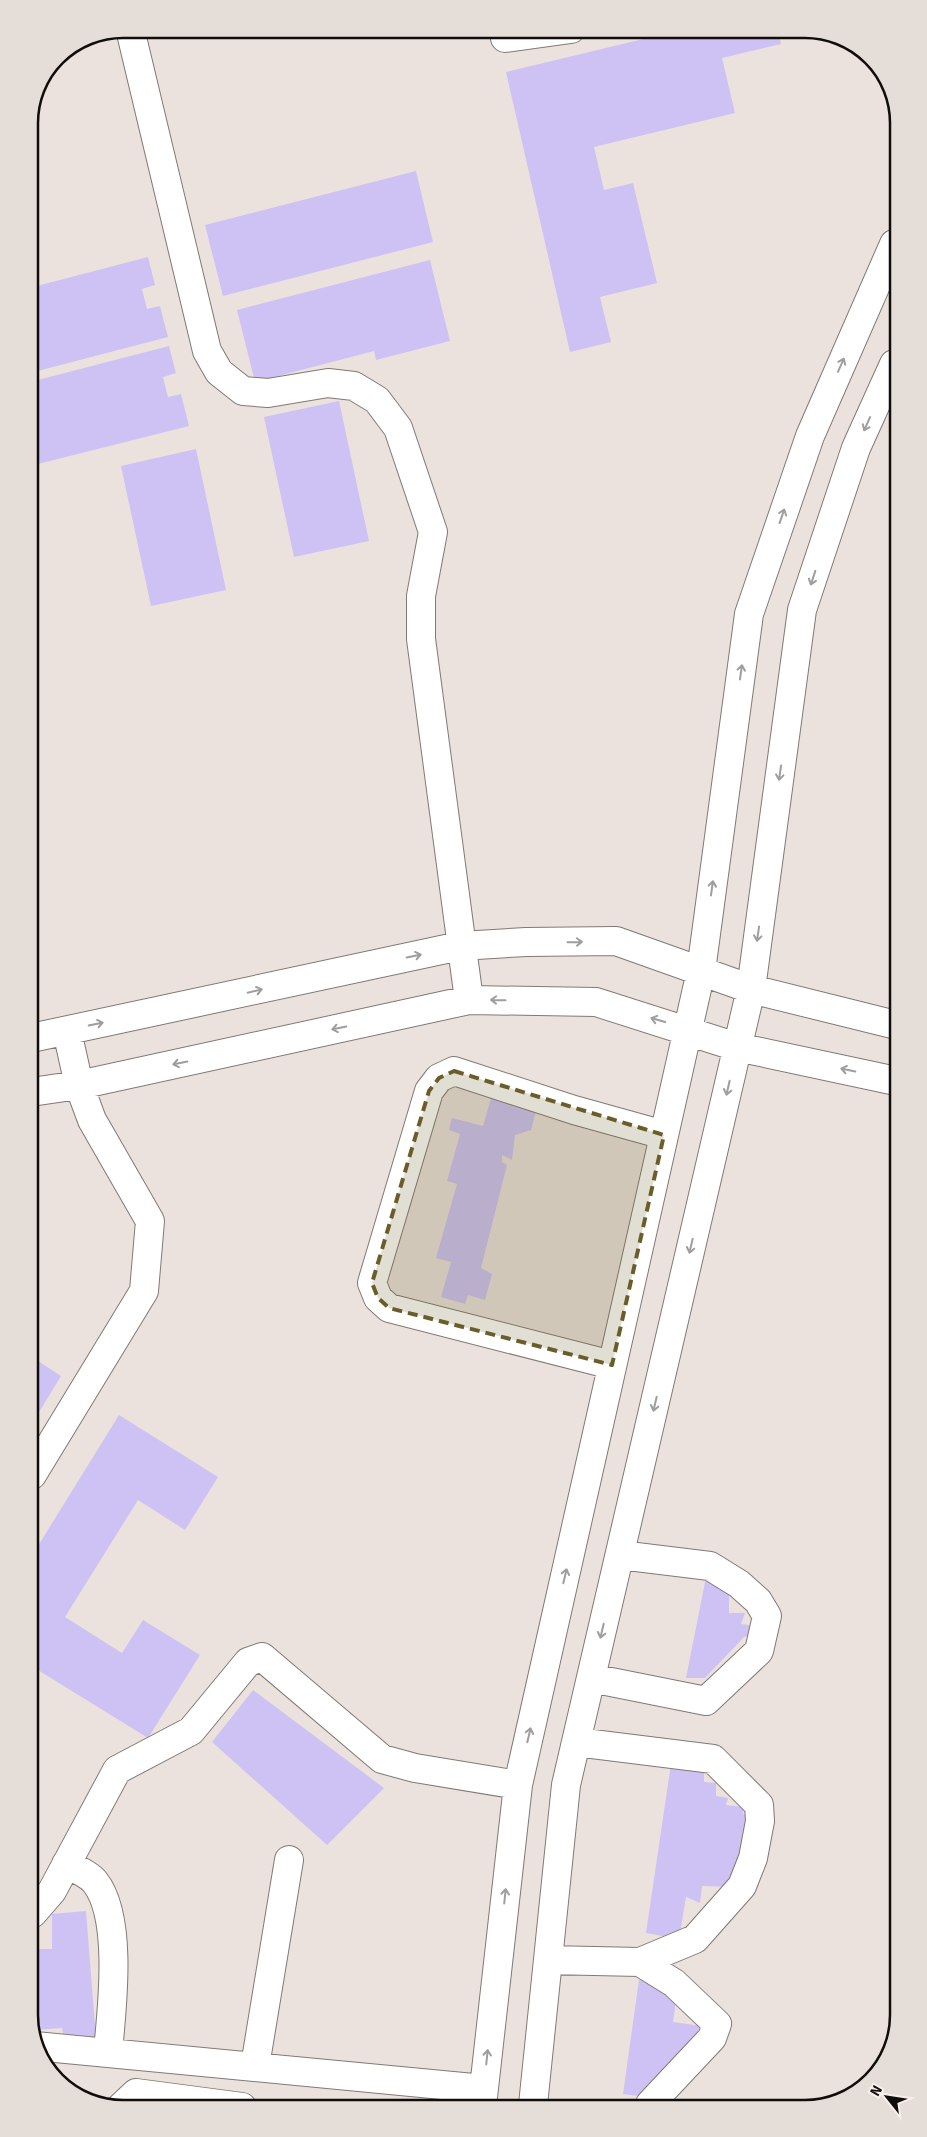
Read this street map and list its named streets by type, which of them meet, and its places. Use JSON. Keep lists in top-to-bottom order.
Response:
{
  "north": "top left"
}
